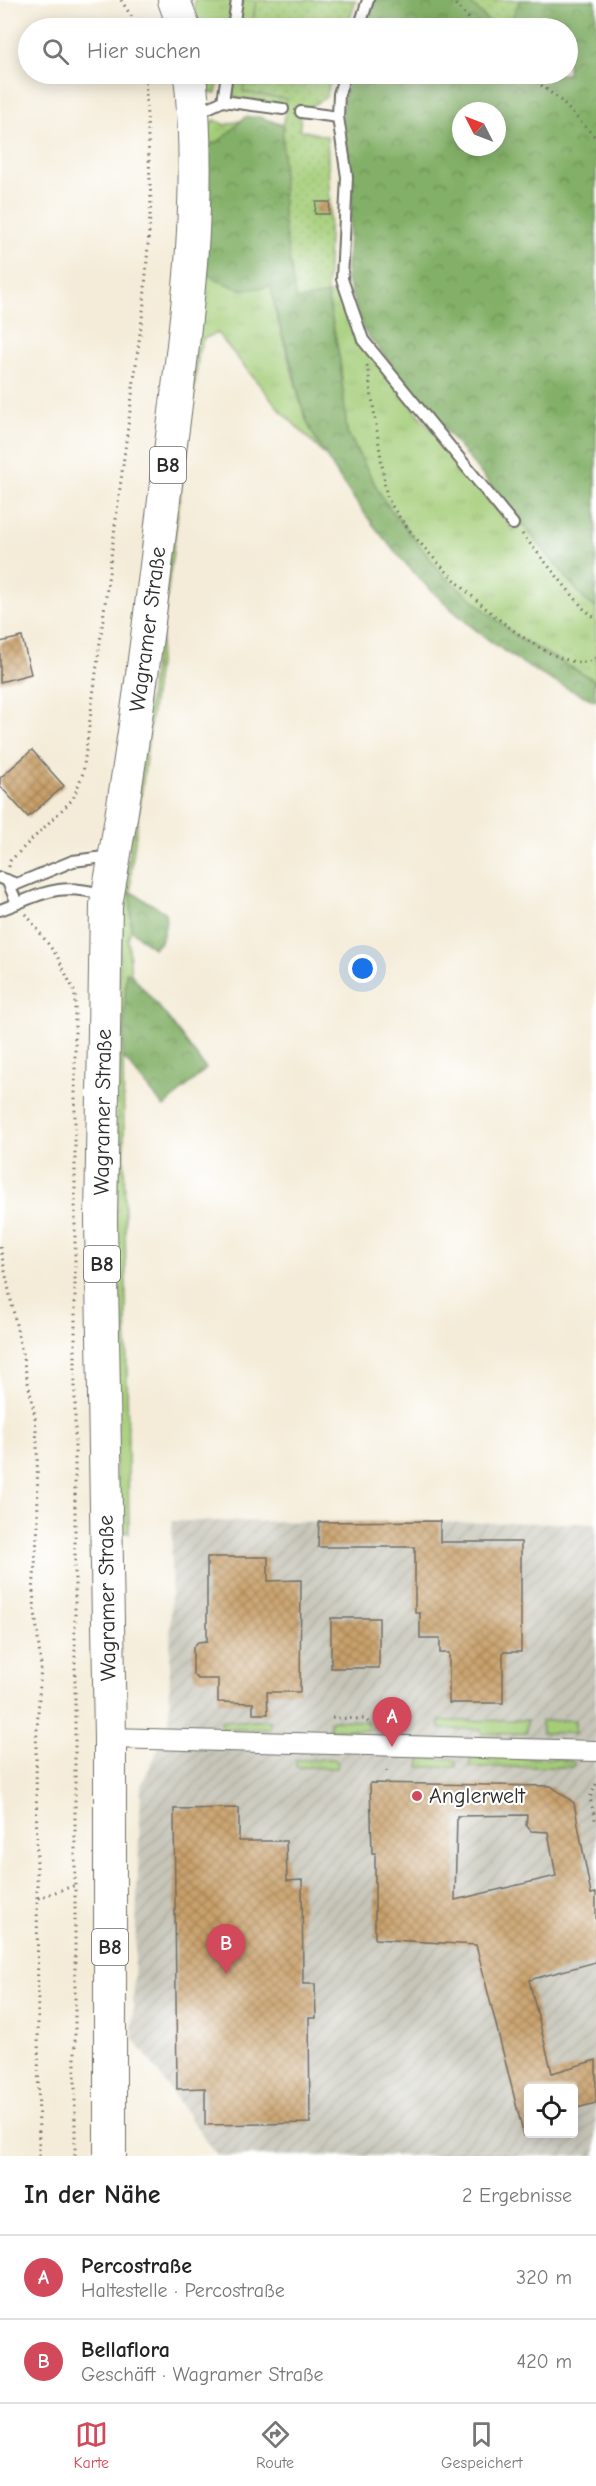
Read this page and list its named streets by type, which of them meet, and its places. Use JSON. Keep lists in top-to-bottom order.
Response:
{
  "streets": {
    "main road": ["B8", "Wagramer Straße"]
  },
  "places": ["Anglerwelt"],
  "north": "top left",
  "page": {
    "search": "Hier suchen",
    "pins": ["A", "B"],
    "heading": ["In der Nähe", "2 Ergebnisse"],
    "list": [
      {
        "mark": "A",
        "name": "Percostraße",
        "note": "Haltestelle · Percostraße",
        "value": "320 m"
      },
      {
        "mark": "B",
        "name": "Bellaflora",
        "note": "Geschäft · Wagramer Straße",
        "value": "420 m"
      }
    ],
    "nav": ["Karte", "Route", "Gespeichert"]
  }
}
